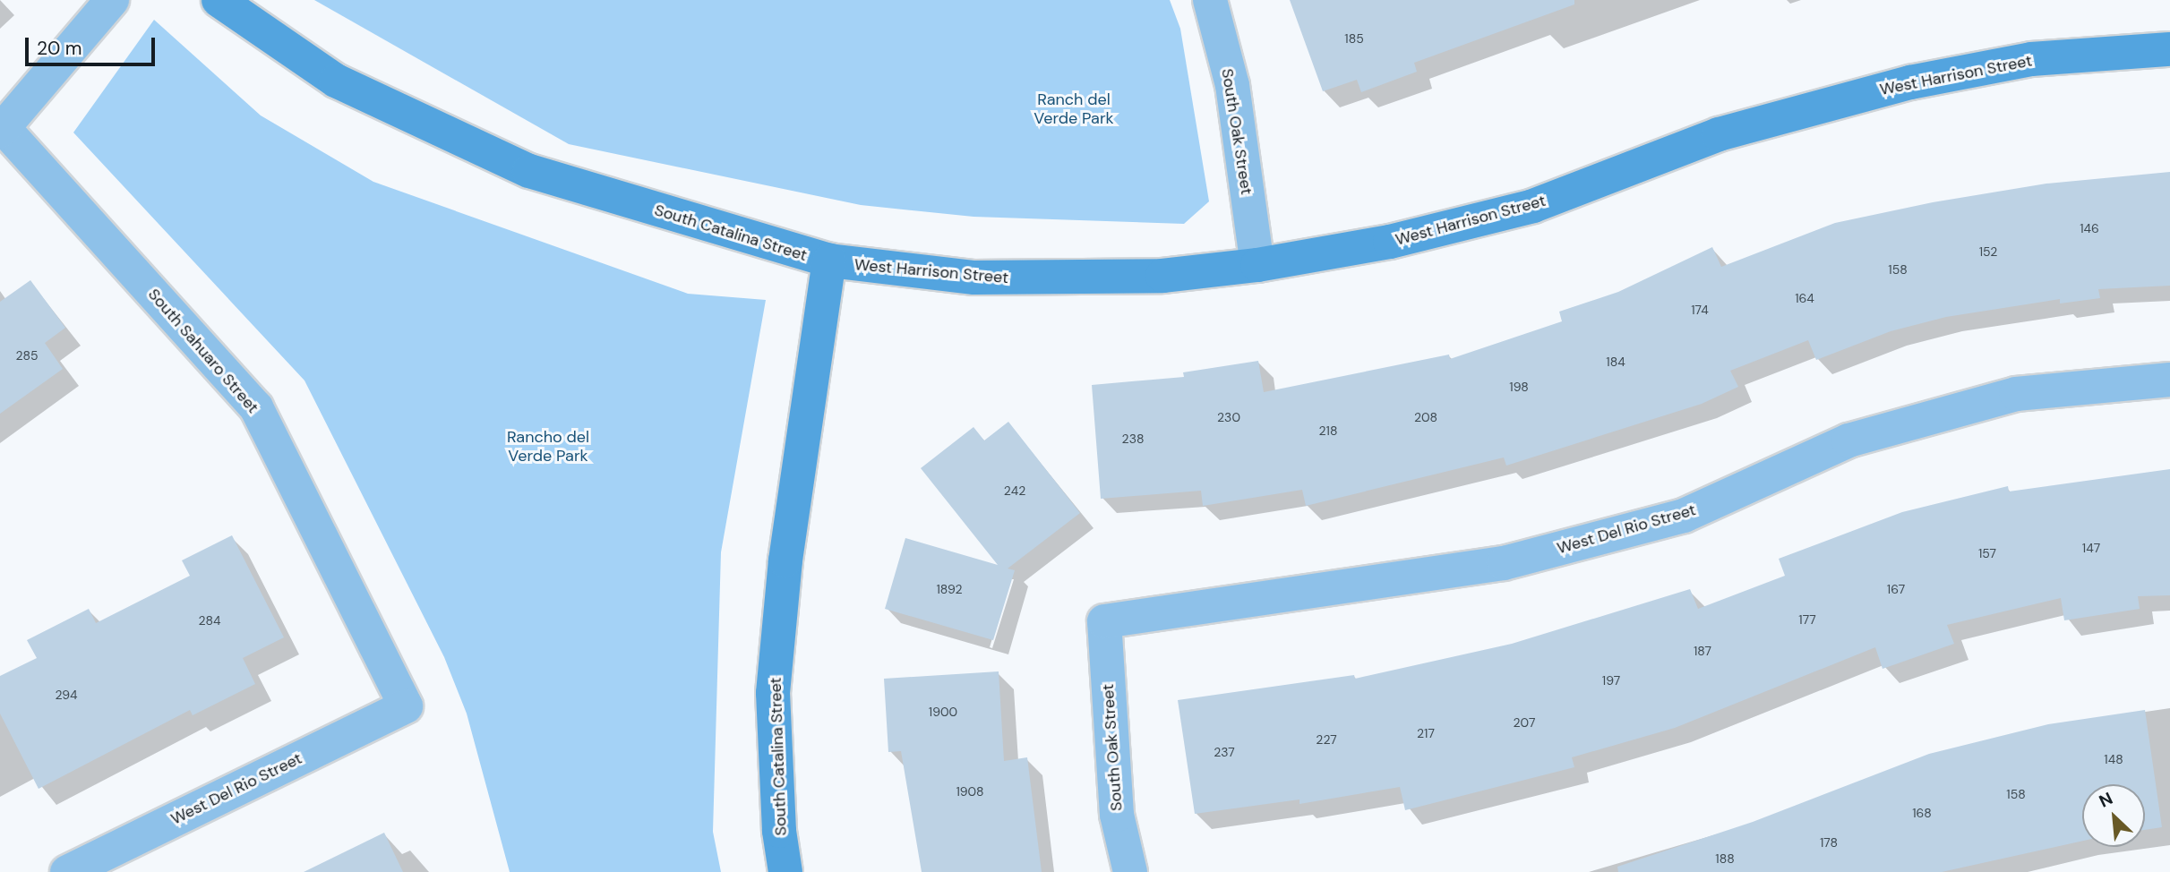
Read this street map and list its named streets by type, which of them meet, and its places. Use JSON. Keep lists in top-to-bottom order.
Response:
{
  "streets": {
    "street": [
      "West Harrison Street",
      "South Oak Street",
      "South Catalina Street",
      "South Sahuaro Street",
      "West Del Rio Street"
    ]
  },
  "crossings": [
    ["West Harrison Street", "South Oak Street"],
    ["West Harrison Street", "South Catalina Street"],
    ["South Oak Street", "West Del Rio Street"],
    ["South Sahuaro Street", "West Del Rio Street"]
  ],
  "parks": ["Ranch del Verde Park", "Rancho del Verde Park"],
  "house_numbers": [
    "185",
    "146",
    "152",
    "158",
    "164",
    "174",
    "285",
    "184",
    "198",
    "230",
    "208",
    "218",
    "238",
    "242",
    "147",
    "157",
    "1892",
    "167",
    "177",
    "284",
    "187",
    "197",
    "294",
    "1900",
    "207",
    "217",
    "227",
    "237",
    "148",
    "1908",
    "158",
    "168",
    "178",
    "188"
  ],
  "scale_bar": "20 m",
  "north": "top left"
}
